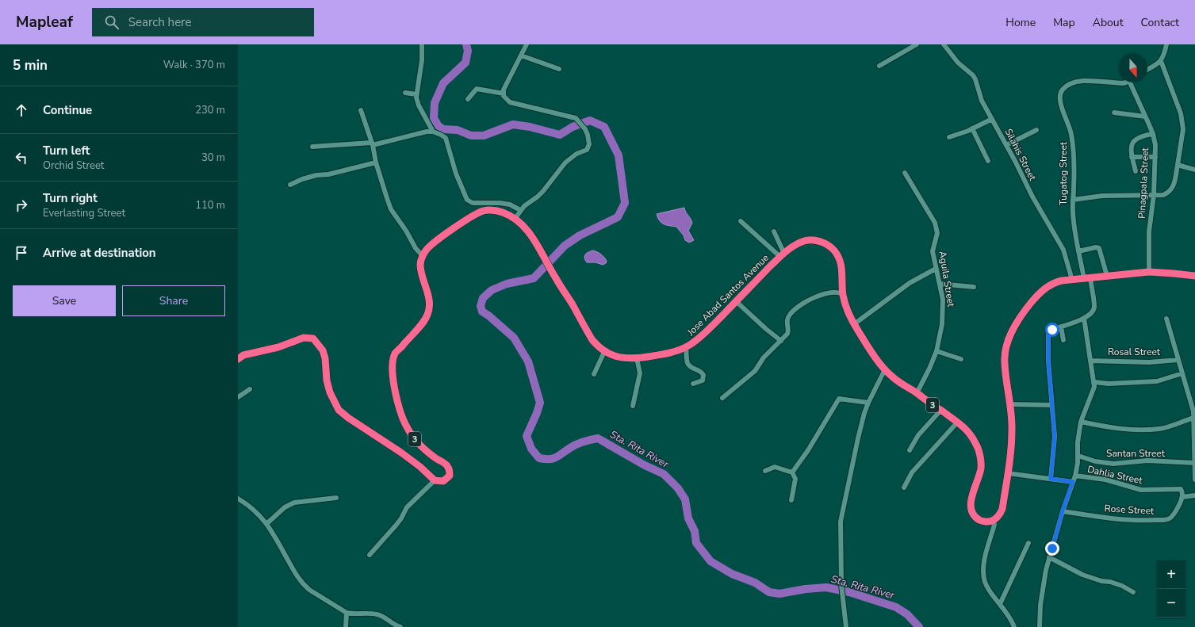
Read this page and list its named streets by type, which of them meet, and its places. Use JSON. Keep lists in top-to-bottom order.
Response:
{
  "streets": {
    "highway": ["Jose Abad Santos Avenue", "3"],
    "street": [
      "Silahis Street",
      "Tugatog Street",
      "Pinagpala Street",
      "Aguila Street",
      "Rosal Street",
      "Santan Street",
      "Dahlia Street",
      "Rose Street"
    ]
  },
  "crossings": [
    ["Aguila Street", "Jose Abad Santos Avenue"],
    ["Jose Abad Santos Avenue", "3"],
    ["Dahlia Street", "Rose Street"]
  ],
  "water": ["Sta. Rita River"],
  "north": "bottom",
  "page": {
    "header": "Mapleaf",
    "search": "Search here",
    "nav": [
      "Home",
      "Map",
      "About",
      "Contact"
    ],
    "heading": ["5 min", "Walk · 370 m"],
    "list": [
      ["Continue", "230 m"],
      ["Turn left", "Orchid Street", "30 m"],
      ["Turn right", "Everlasting Street", "110 m"],
      "Arrive at destination"
    ],
    "buttons": ["Save", "Share"],
    "map_buttons": ["+", "−"]
  }
}
